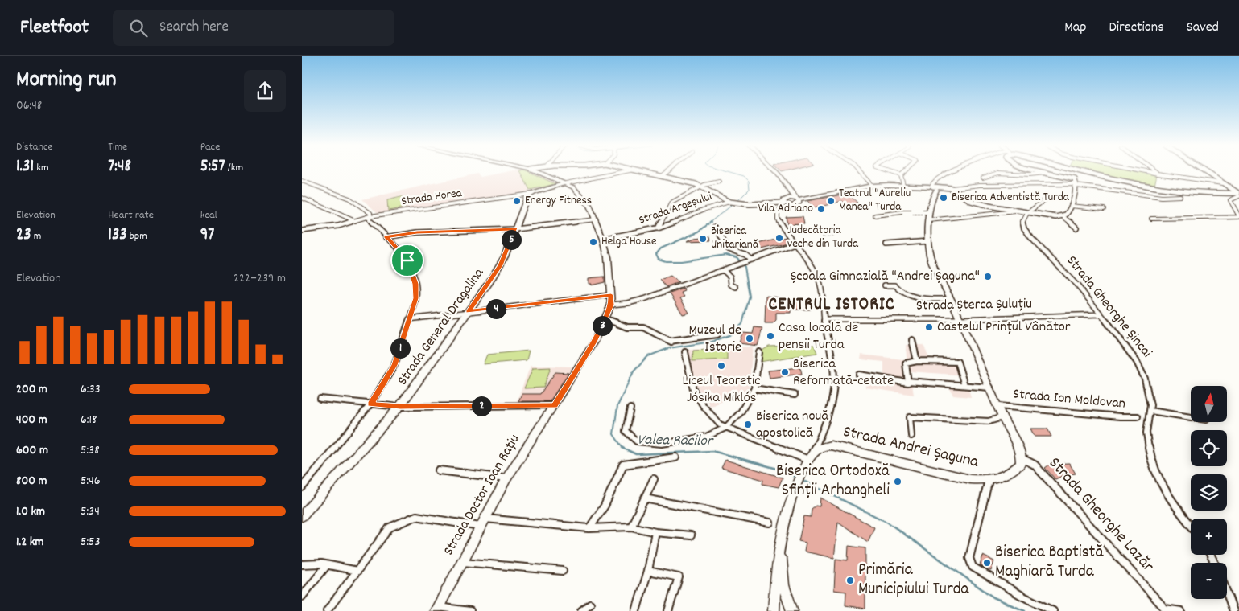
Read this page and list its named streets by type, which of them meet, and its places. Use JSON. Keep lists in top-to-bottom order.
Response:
{
  "streets": {
    "main road": [
      "Strada Horea",
      "Strada General Dragalina",
      "Strada Andrei Șaguna",
      "Strada Doctor Ioan Rațiu"
    ],
    "street": [
      "Strada Argeșului",
      "Strada Șterca Șuluțiu",
      "Strada Gheorghe Șincai",
      "Strada Ion Moldovan",
      "Strada Gheorghe Lazăr"
    ]
  },
  "crossings": [
    ["Strada Horea", "Strada General Dragalina"],
    ["Strada Horea", "Strada Doctor Ioan Rațiu"],
    ["Strada Argeșului", "Strada Doctor Ioan Rațiu"],
    ["Strada Șterca Șuluțiu", "Strada Gheorghe Șincai"],
    ["Strada Andrei Șaguna", "Strada Gheorghe Lazăr"]
  ],
  "districts": ["CENTRUL ISTORIC"],
  "water": ["Valea Racilor"],
  "places": [
    "Biserica Adventistă Turda",
    "Energy Fitness",
    "Teatrul \"Aureliu Manea\" Turda",
    "Vila Adriano",
    "Judecătoria veche din Turda",
    "Biserica Unitariană",
    "Helga House",
    "Școala Gimnazială \"Andrei Șaguna\"",
    "Castelul Prințul Vânător",
    "Casa locală de pensii Turda",
    "Muzeul de Istorie",
    "Liceul Teoretic Jósika Miklós",
    "Biserica Reformată-cetate",
    "Biserica nouă apostolică",
    "Biserica Ortodoxă Sfinții Arhangheli",
    "Biserica Baptistă Maghiară Turda",
    "Primăria Municipiului Turda"
  ],
  "north": "top",
  "page": {
    "header": "Fleetfoot",
    "search": "Search here",
    "nav": ["Map", "Directions", "Saved"],
    "heading": ["Morning run", "06:48"],
    "stats": [
      ["Distance", "1.31 km"],
      ["Time", "7:48"],
      ["Pace", "5:57 /km"],
      ["Elevation", "23 m"],
      ["Heart rate", "133 bpm"],
      ["kcal", "97"]
    ],
    "pins": [
      "5",
      "4",
      "3",
      "1",
      "2"
    ],
    "chart": ["Elevation", "222–239 m"],
    "list": [
      {
        "name": "200 m",
        "note": "6:33"
      },
      {
        "name": "400 m",
        "note": "6:18"
      },
      {
        "name": "600 m",
        "note": "5:38"
      },
      {
        "name": "800 m",
        "note": "5:46"
      },
      {
        "name": "1.0 km",
        "note": "5:34"
      },
      {
        "name": "1.2 km",
        "note": "5:53"
      }
    ],
    "map_buttons": ["+", "−"]
  }
}
